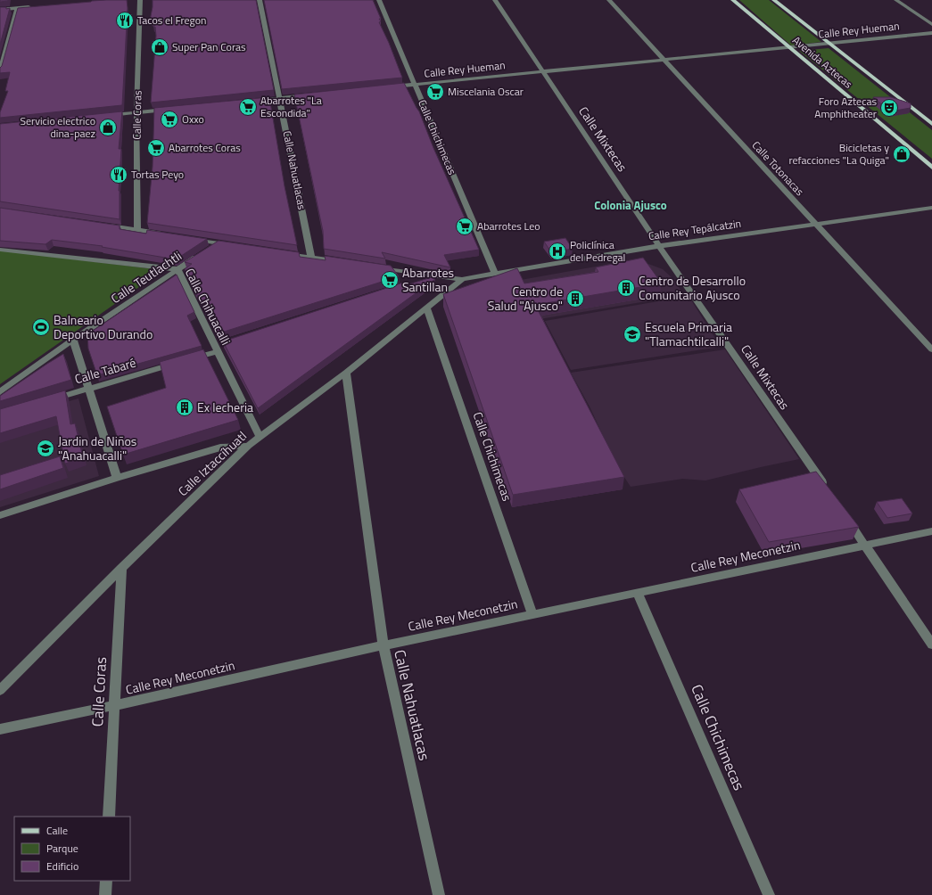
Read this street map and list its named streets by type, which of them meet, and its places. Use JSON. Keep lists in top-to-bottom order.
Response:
{
  "streets": {
    "main road": ["Avenida Aztecas"],
    "street": [
      "Calle Rey Hueman",
      "Calle Coras",
      "Calle Chichimecas",
      "Calle Mixtecas",
      "Calle Totonacas",
      "Calle Nahuatlacas",
      "Calle Rey Tepálcatzin",
      "Calle Teutlachtli",
      "Calle Chihuacalli",
      "Calle Tabaré",
      "Calle Iztaccíhuatl",
      "Calle Rey Meconetzin"
    ]
  },
  "crossings": [
    ["Calle Rey Hueman", "Avenida Aztecas"],
    ["Calle Rey Hueman", "Calle Chichimecas"],
    ["Calle Rey Hueman", "Calle Mixtecas"],
    ["Calle Rey Hueman", "Calle Totonacas"],
    ["Calle Coras", "Calle Iztaccíhuatl"],
    ["Calle Coras", "Calle Rey Meconetzin"],
    ["Calle Chichimecas", "Calle Rey Tepálcatzin"],
    ["Calle Chichimecas", "Calle Iztaccíhuatl"],
    ["Calle Chichimecas", "Calle Rey Meconetzin"],
    ["Calle Mixtecas", "Calle Rey Tepálcatzin"],
    ["Calle Totonacas", "Calle Rey Tepálcatzin"],
    ["Calle Nahuatlacas", "Calle Iztaccíhuatl"],
    ["Calle Nahuatlacas", "Calle Rey Meconetzin"],
    ["Calle Rey Tepálcatzin", "Calle Iztaccíhuatl"],
    ["Calle Teutlachtli", "Calle Chihuacalli"],
    ["Calle Chihuacalli", "Calle Iztaccíhuatl"]
  ],
  "districts": ["Colonia Ajusco"],
  "places": {
    "restaurant": ["Tacos el Fregon", "Tortas Peyo"],
    "shop": ["Super Pan Coras", "Servicio electrico dina-paez", "Bicicletas y refacciones \"La Quiga\""],
    "supermarket": [
      "Miscelania Oscar",
      "Abarrotes \"La Escondida\"",
      "Oxxo",
      "Abarrotes Coras",
      "Abarrotes Leo",
      "Abarrotes Santillan"
    ],
    "theatre": ["Foro Aztecas Amphitheater"],
    "hospital": ["Policlínica del Pedregal"],
    "building": ["Centro de Desarrollo Comunitario Ajusco", "Centro de Salud \"Ajusco\"", "Ex lecheria"],
    "sports": ["Balneario Deportivo Durando"],
    "school or university": ["Escuela Primaria \"Tlamachtilcalli\"", "Jardin de Niños \"Anahuacalli\""]
  },
  "legend": ["Calle", "Parque", "Edificio"]
}
